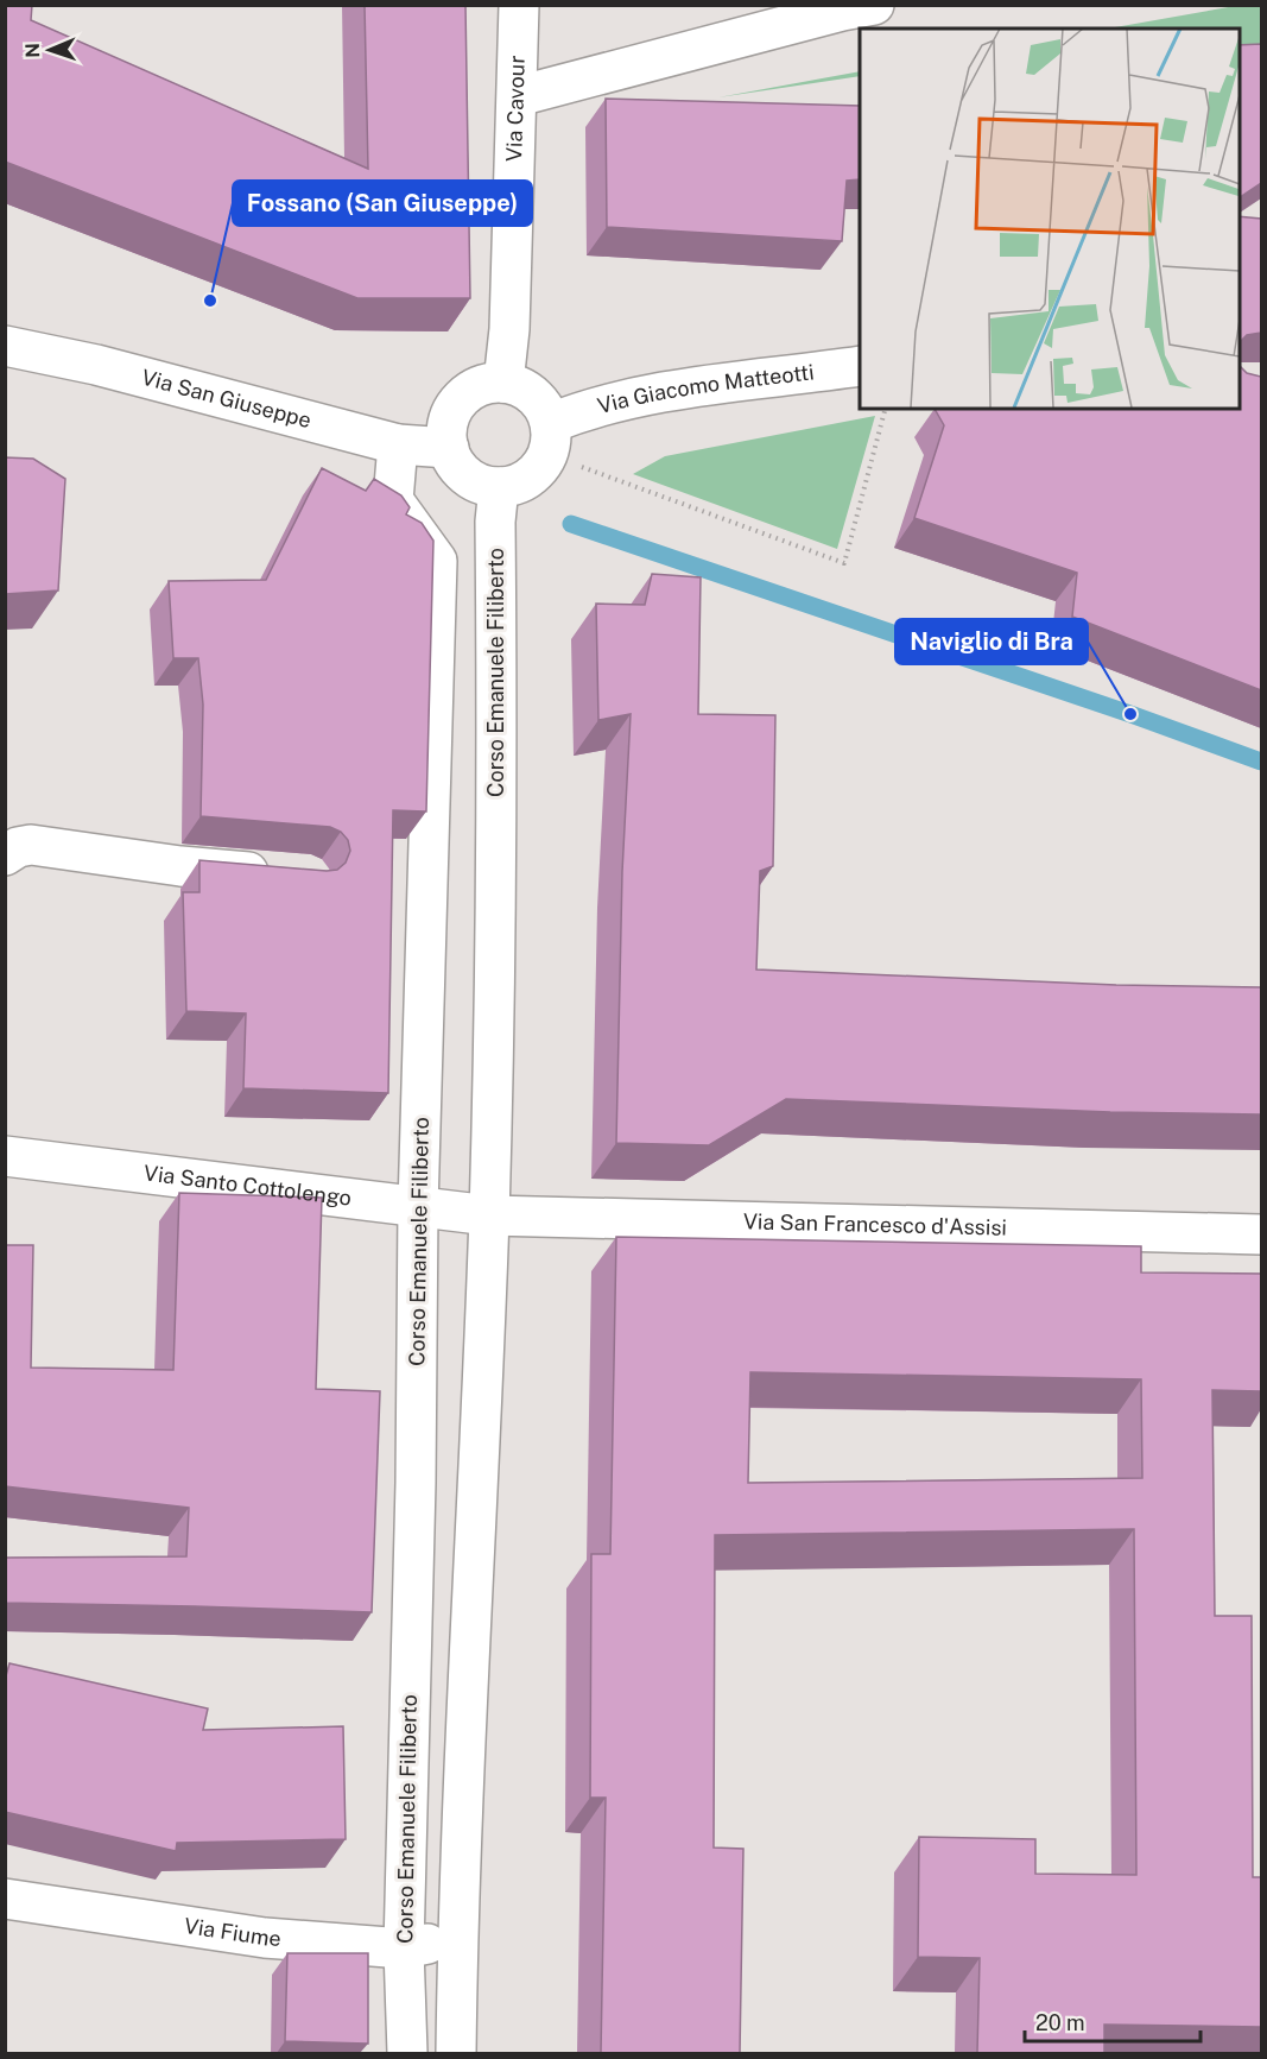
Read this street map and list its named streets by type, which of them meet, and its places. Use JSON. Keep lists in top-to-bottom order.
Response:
{
  "streets": {
    "street": [
      "Via Cavour",
      "Via Giacomo Matteotti",
      "Via San Giuseppe",
      "Corso Emanuele Filiberto",
      "Via Santo Cottolengo",
      "Via San Francesco d'Assisi",
      "Via Fiume"
    ]
  },
  "crossings": [
    ["Via Cavour", "Via Giacomo Matteotti"],
    ["Via Cavour", "Via San Giuseppe"],
    ["Via Cavour", "Corso Emanuele Filiberto"],
    ["Via Giacomo Matteotti", "Via San Giuseppe"],
    ["Via Giacomo Matteotti", "Corso Emanuele Filiberto"],
    ["Via San Giuseppe", "Corso Emanuele Filiberto"],
    ["Corso Emanuele Filiberto", "Via Santo Cottolengo"],
    ["Corso Emanuele Filiberto", "Via San Francesco d'Assisi"],
    ["Corso Emanuele Filiberto", "Via Fiume"],
    ["Via Santo Cottolengo", "Via San Francesco d'Assisi"]
  ],
  "places": ["Fossano (San Giuseppe)", "Naviglio di Bra"],
  "scale_bar": "20 m",
  "north": "left"
}
